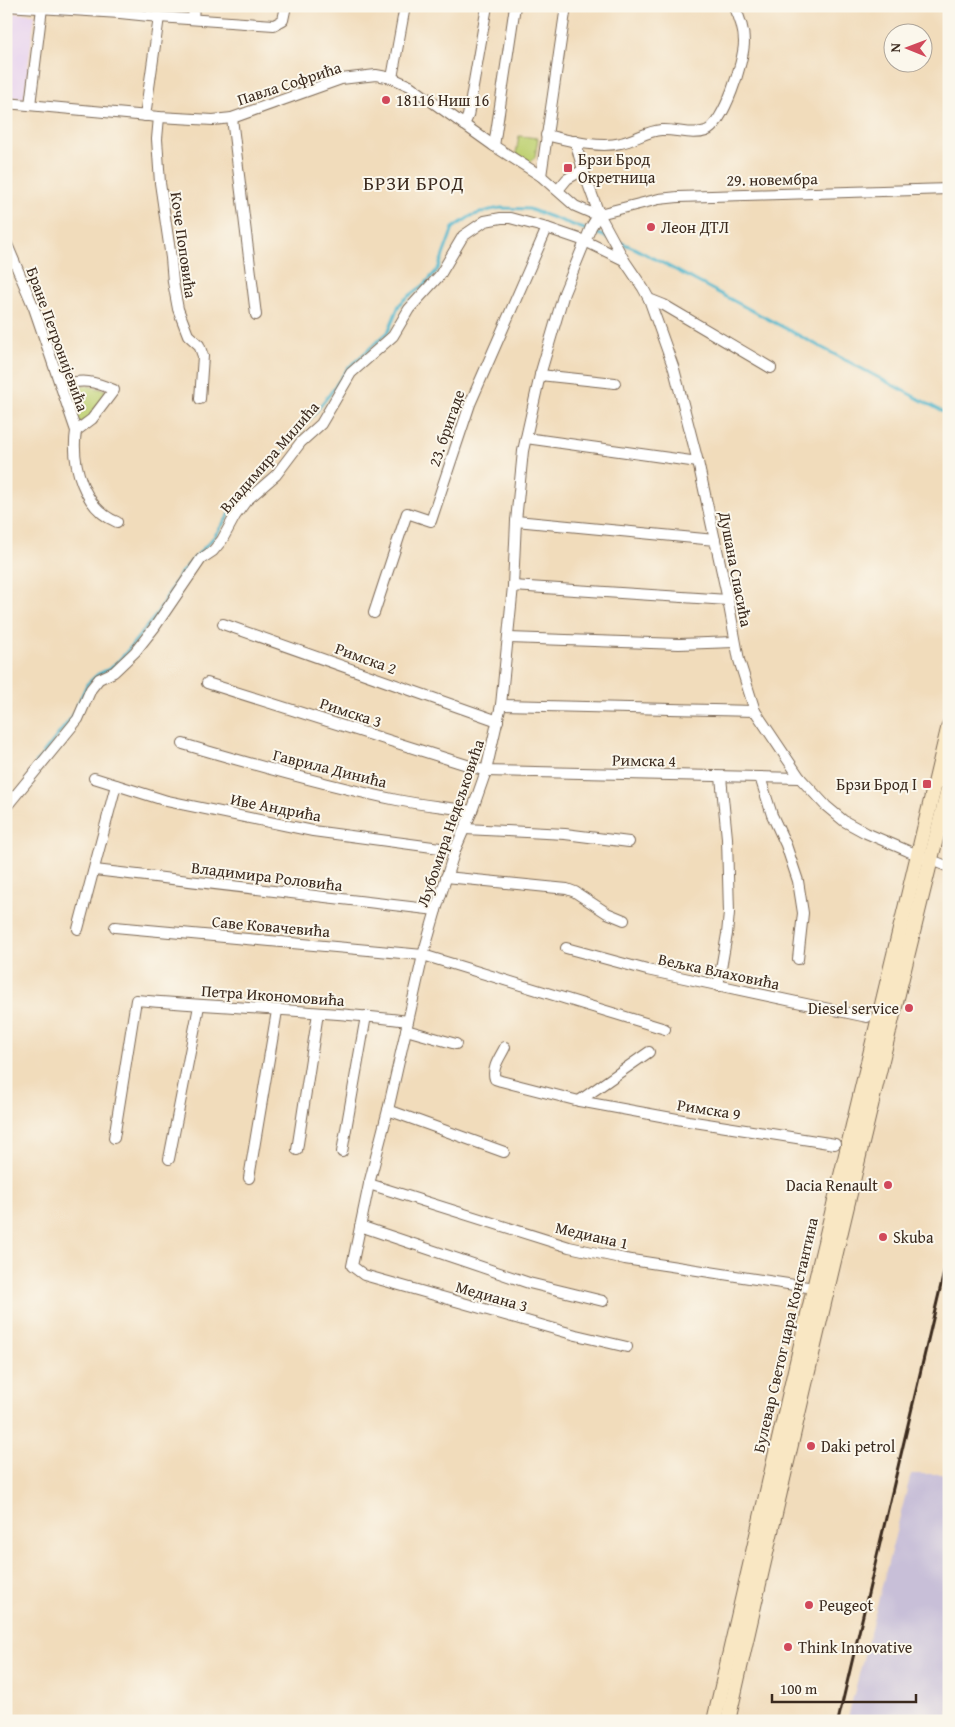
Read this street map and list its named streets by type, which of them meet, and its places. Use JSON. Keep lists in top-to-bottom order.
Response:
{
  "streets": {
    "main road": ["Булевар Светог цара Константина"],
    "street": [
      "Павла Софрића",
      "29. новембра",
      "Коче Поповића",
      "Бране Петронијевића",
      "23. бригаде",
      "Владимира Милића",
      "Душана Спасића",
      "Римска 2",
      "Римска 3",
      "Римска 4",
      "Гаврила Динића",
      "Иве Андрића",
      "Љубомира Недељковића",
      "Владимира Роловића",
      "Саве Ковачевића",
      "Вељка Влаховића",
      "Петра Икономовића",
      "Римска 9",
      "Медиана 1",
      "Медиана 3"
    ]
  },
  "crossings": [
    ["Павла Софрића", "29. новембра"],
    ["Павла Софрића", "Коче Поповића"],
    ["Павла Софрића", "Душана Спасића"],
    ["Павла Софрића", "Љубомира Недељковића"],
    ["29. новембра", "Душана Спасића"],
    ["29. новембра", "Љубомира Недељковића"],
    ["23. бригаде", "Владимира Милића"],
    ["Владимира Милића", "Душана Спасића"],
    ["Владимира Милића", "Љубомира Недељковића"],
    ["Душана Спасића", "Римска 4"],
    ["Душана Спасића", "Љубомира Недељковића"],
    ["Душана Спасића", "Булевар Светог цара Константина"],
    ["Римска 2", "Љубомира Недељковића"],
    ["Римска 3", "Римска 4"],
    ["Римска 3", "Љубомира Недељковића"],
    ["Римска 4", "Љубомира Недељковића"],
    ["Гаврила Динића", "Љубомира Недељковића"],
    ["Иве Андрића", "Љубомира Недељковића"],
    ["Љубомира Недељковића", "Владимира Роловића"],
    ["Љубомира Недељковића", "Саве Ковачевића"],
    ["Љубомира Недељковића", "Петра Икономовића"],
    ["Љубомира Недељковића", "Медиана 1"],
    ["Љубомира Недељковића", "Медиана 3"],
    ["Медиана 1", "Булевар Светог цара Константина"]
  ],
  "districts": ["БРЗИ БРОД"],
  "places": {
    "other": [
      "18116 Ниш 16",
      "Леон ДТЛ",
      "Diesel service",
      "Dacia Renault",
      "Skuba",
      "Daki petrol",
      "Peugeot",
      "Think Innovative"
    ],
    "transit": ["Брзи Брод Окретница", "Брзи Брод I"]
  },
  "scale_bar": "100 m",
  "north": "left"
}
